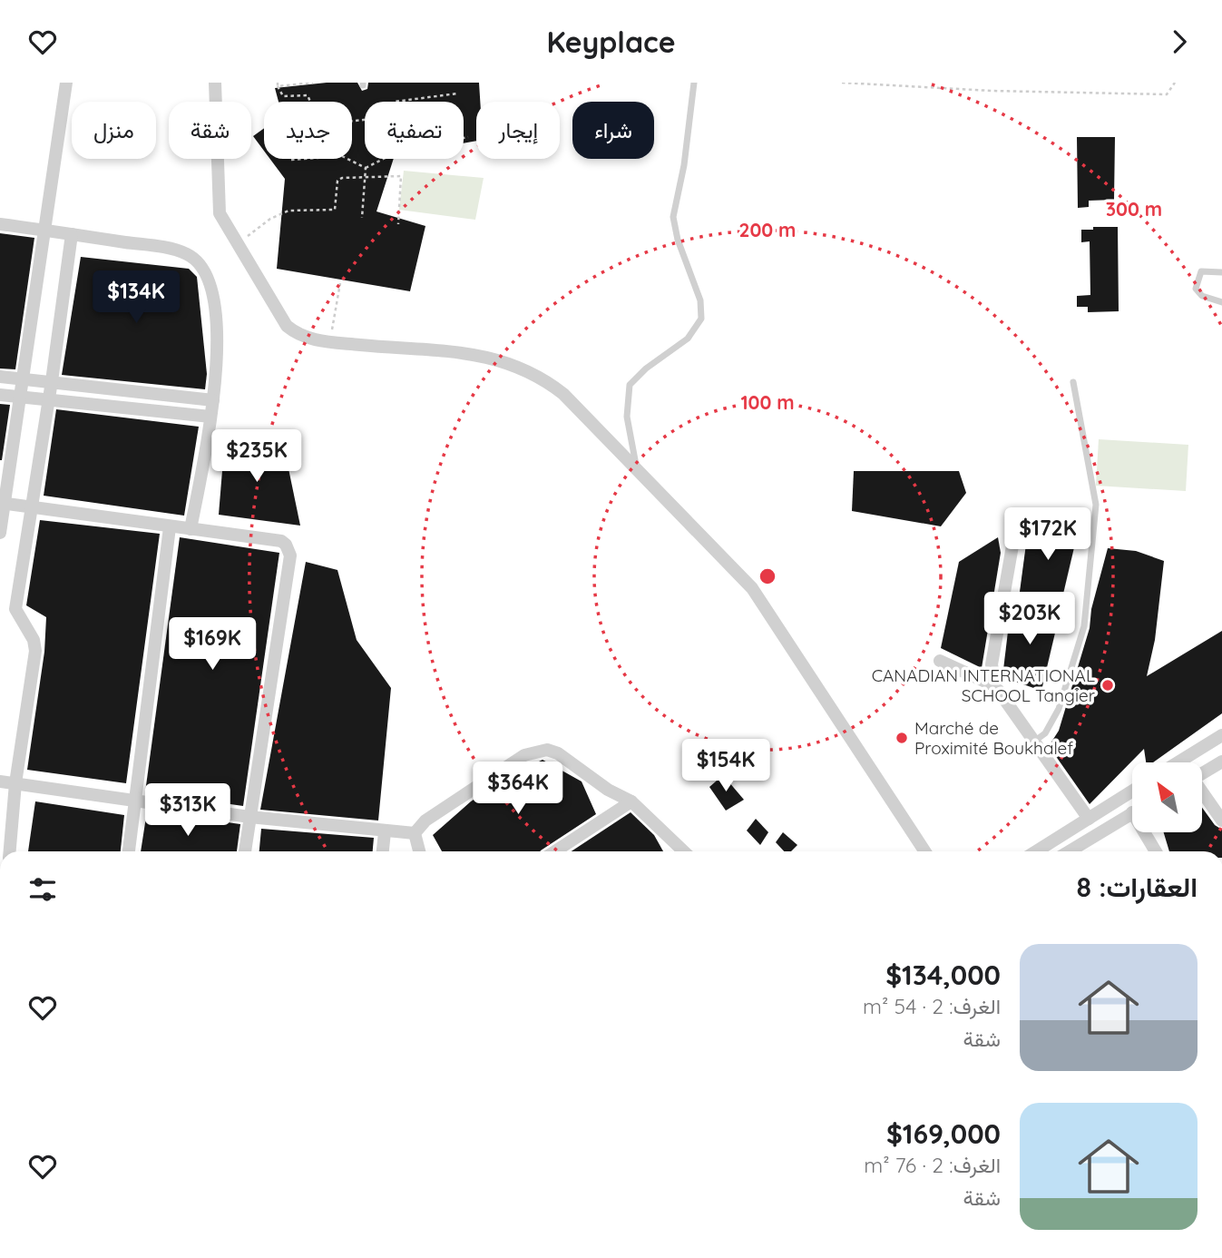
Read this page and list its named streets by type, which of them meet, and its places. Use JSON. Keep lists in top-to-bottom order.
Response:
{
  "places": ["CANADIAN INTERNATIONAL SCHOOL Tangier", "Marché de Proximité Boukhalef"],
  "north": "top left",
  "page": {
    "header": "Keyplace",
    "chip": [
      "شراء",
      "إيجار",
      "تصفية",
      "جديد",
      "شقة",
      "منزل"
    ],
    "price": [
      "$134K",
      "$235K",
      "$172K",
      "$203K",
      "$169K",
      "$154K",
      "$364K",
      "$313K"
    ],
    "heading": "العقارات: 8",
    "list": [
      {
        "name": "$134,000",
        "note": "الغرف: 2 · 54 m² · شقة"
      },
      {
        "name": "$169,000",
        "note": "الغرف: 2 · 76 m² · شقة"
      }
    ]
  },
  "rings": ["300 m", "200 m", "100 m"]
}
